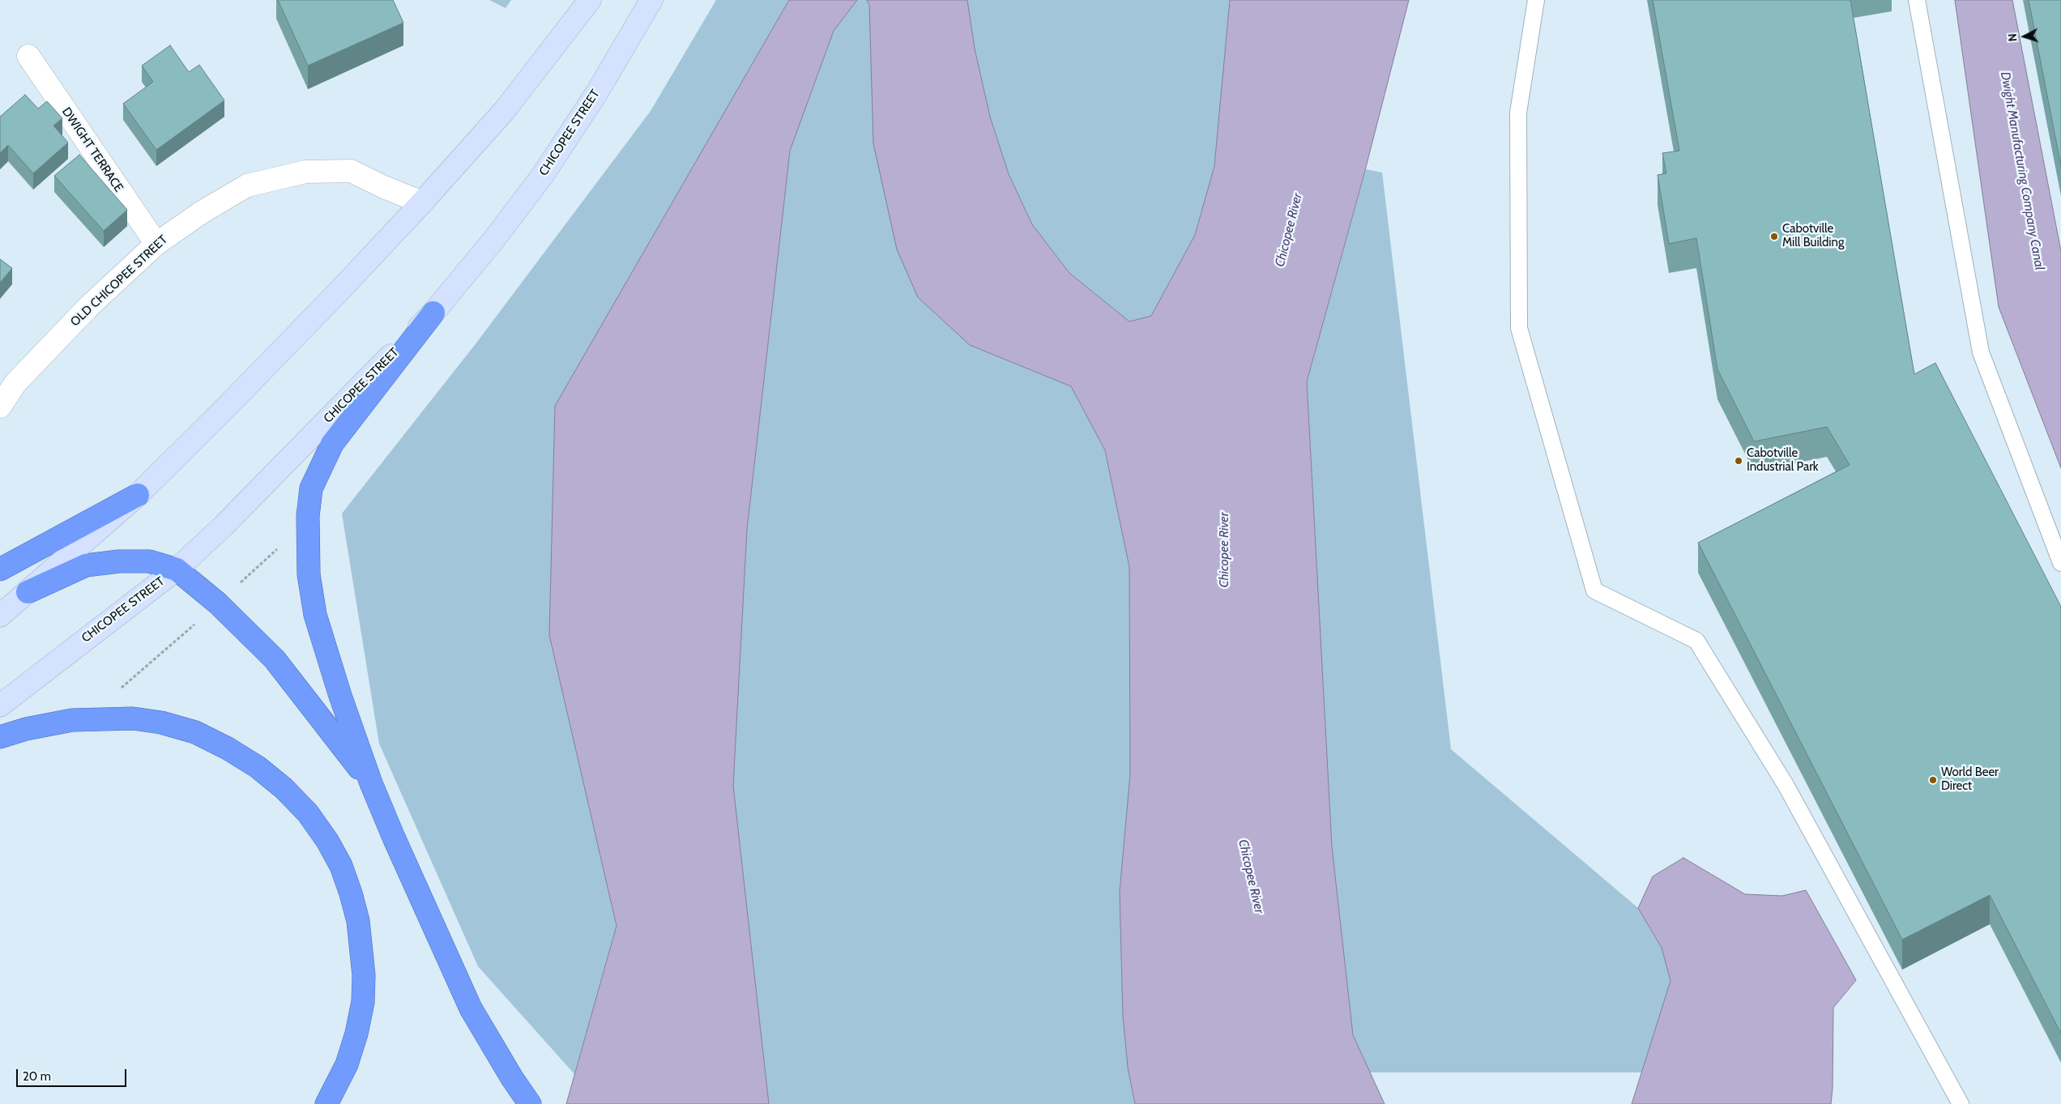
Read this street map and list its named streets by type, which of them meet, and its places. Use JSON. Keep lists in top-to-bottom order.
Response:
{
  "streets": {
    "main road": ["CHICOPEE STREET"],
    "street": ["DWIGHT TERRACE", "OLD CHICOPEE STREET"]
  },
  "crossings": [
    ["DWIGHT TERRACE", "OLD CHICOPEE STREET"]
  ],
  "water": ["Dwight Manufacturing Company Canal", "Chicopee River"],
  "places": ["Cabotville Mill Building", "Cabotville Industrial Park", "World Beer Direct"],
  "scale_bar": "20 m",
  "north": "left"
}
